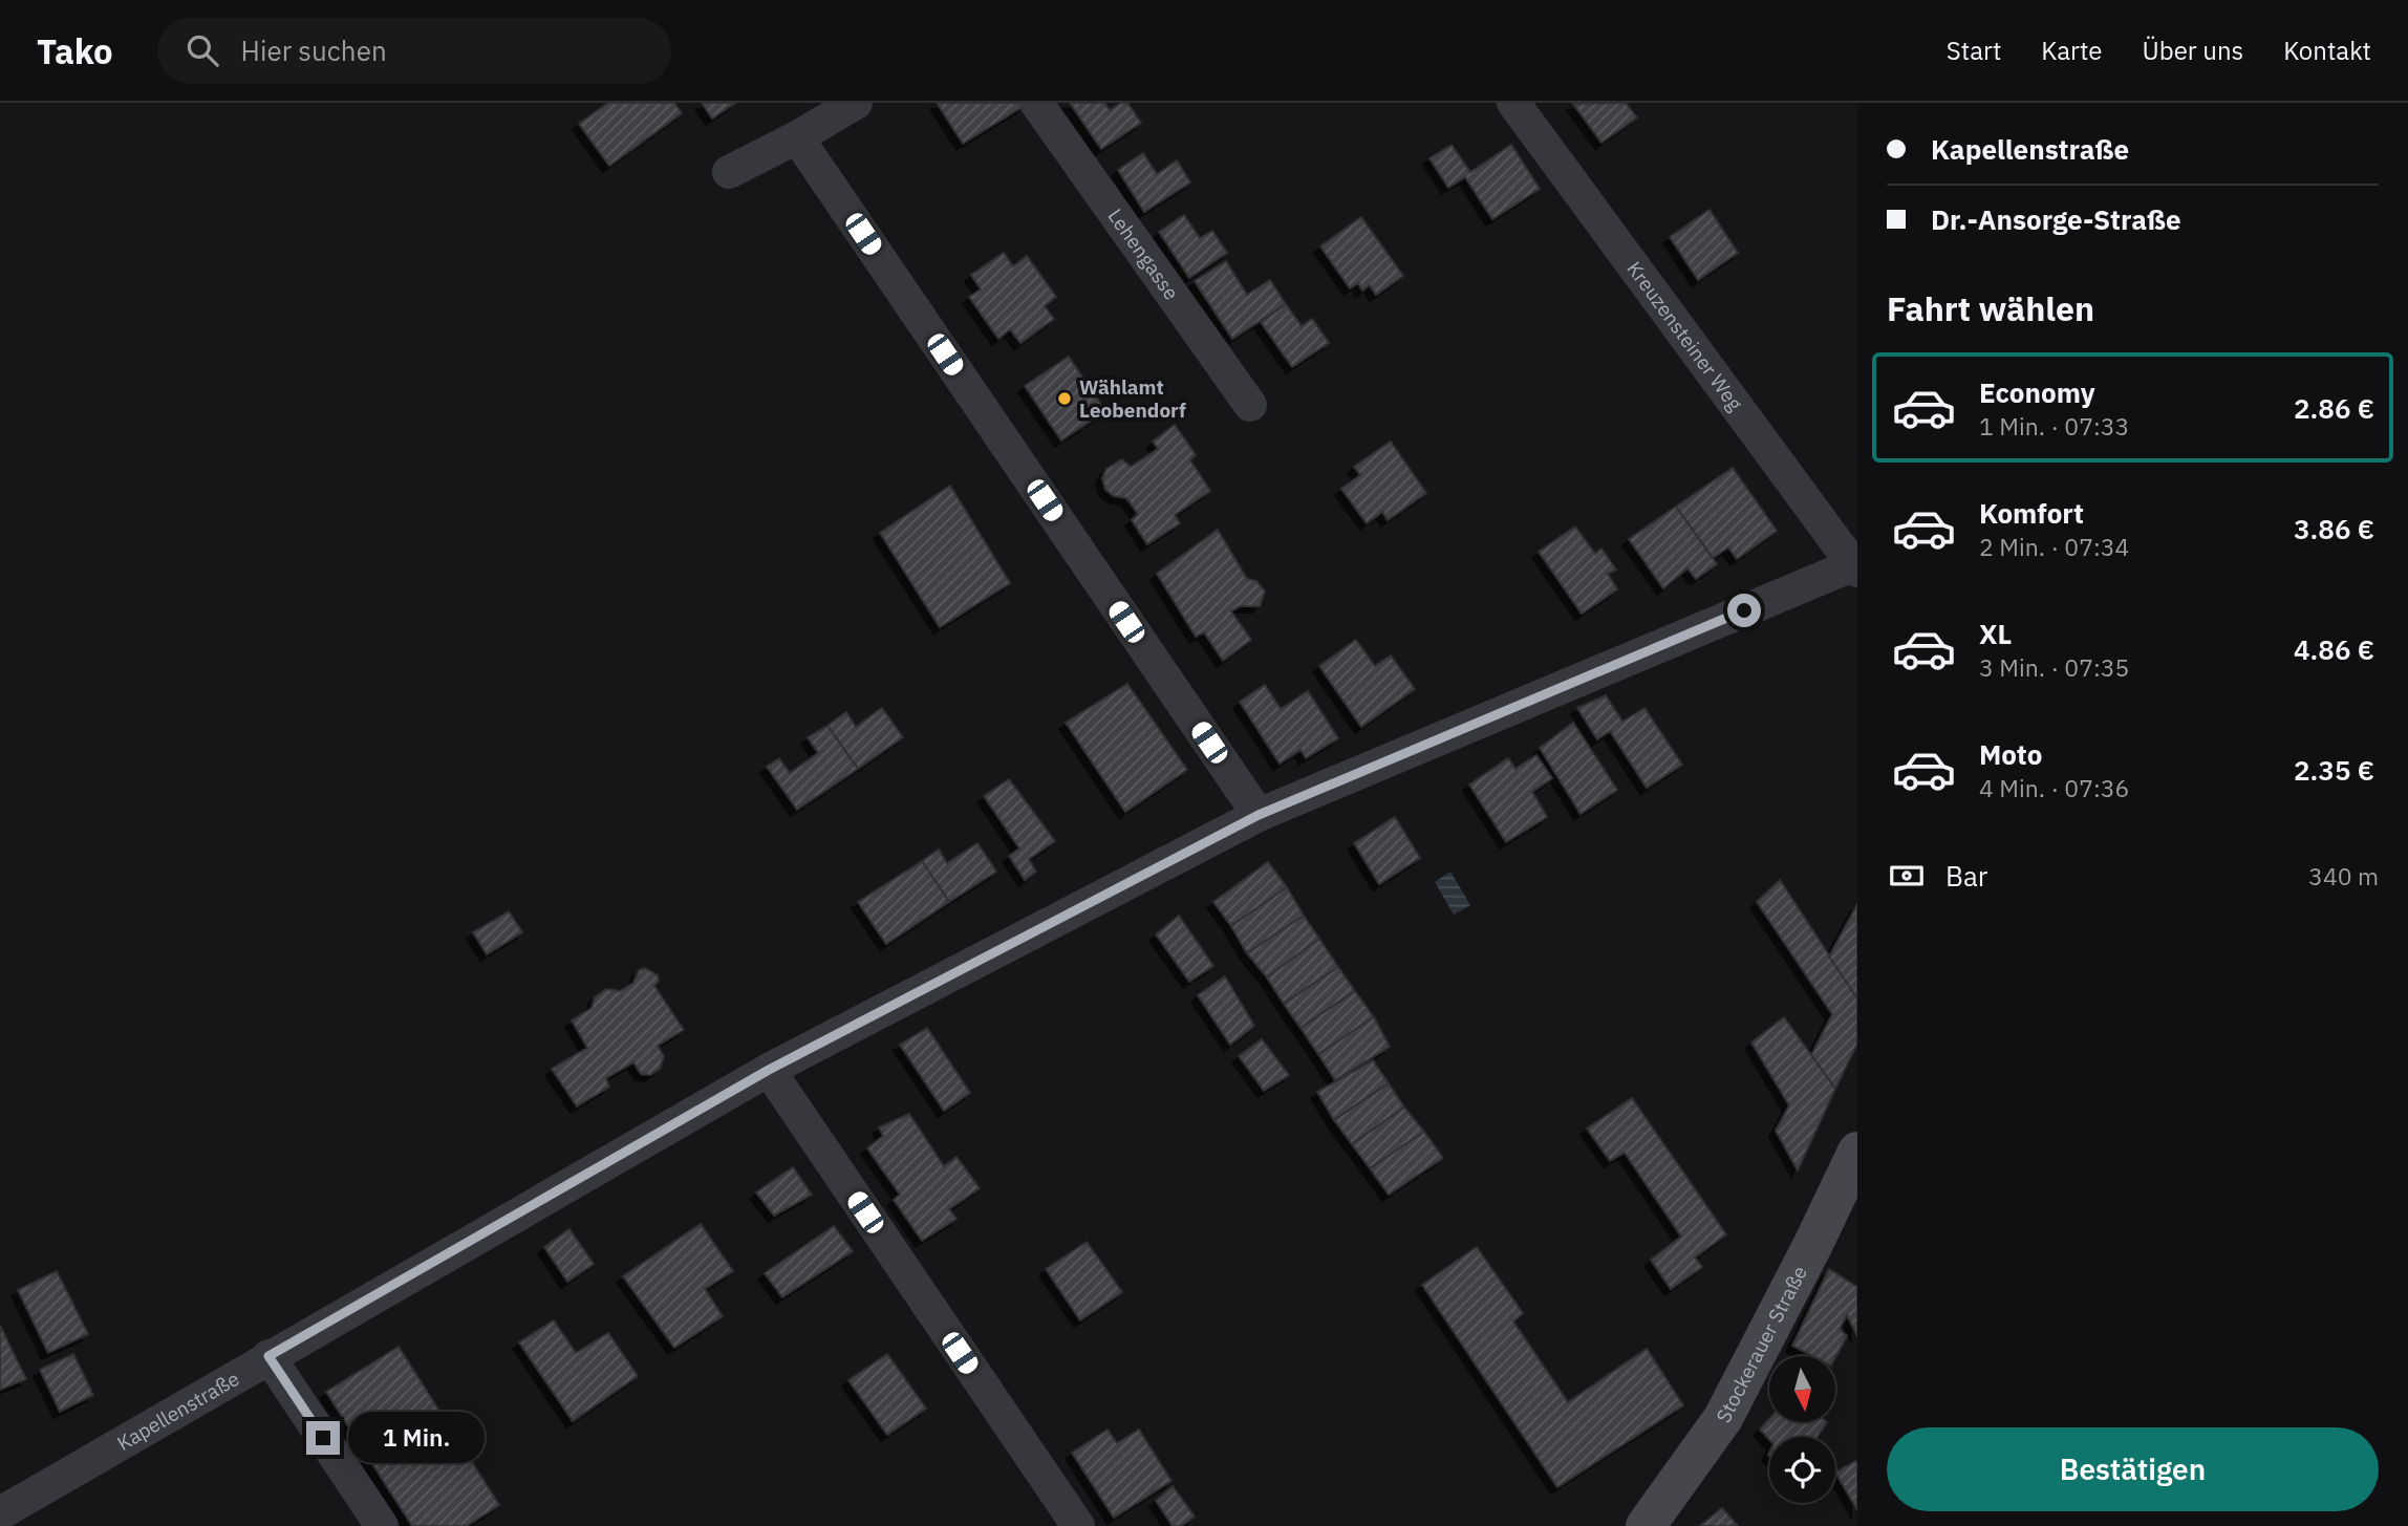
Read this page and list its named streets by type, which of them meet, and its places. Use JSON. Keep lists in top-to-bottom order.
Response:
{
  "streets": {
    "street": [
      "Lehengasse",
      "Kreuzensteiner Weg",
      "Stockerauer Straße",
      "Kapellenstraße"
    ]
  },
  "crossings": [
    ["Kreuzensteiner Weg", "Kapellenstraße"]
  ],
  "places": ["Wählamt Leobendorf"],
  "north": "bottom",
  "page": {
    "header": "Tako",
    "search": "Hier suchen",
    "nav": [
      "Start",
      "Karte",
      "Über uns",
      "Kontakt"
    ],
    "banner": ["Kapellenstraße", "Dr.-Ansorge-Straße"],
    "heading": "Fahrt wählen",
    "list": [
      {
        "name": "Economy",
        "note": "1 Min. · 07:33",
        "value": "2.86 €"
      },
      {
        "name": "Komfort",
        "note": "2 Min. · 07:34",
        "value": "3.86 €"
      },
      {
        "name": "XL",
        "note": "3 Min. · 07:35",
        "value": "4.86 €"
      },
      {
        "name": "Moto",
        "note": "4 Min. · 07:36",
        "value": "2.35 €"
      }
    ],
    "pay": ["Bar", "340 m"],
    "bubble": "1 Min.",
    "buttons": "Bestätigen"
  }
}
